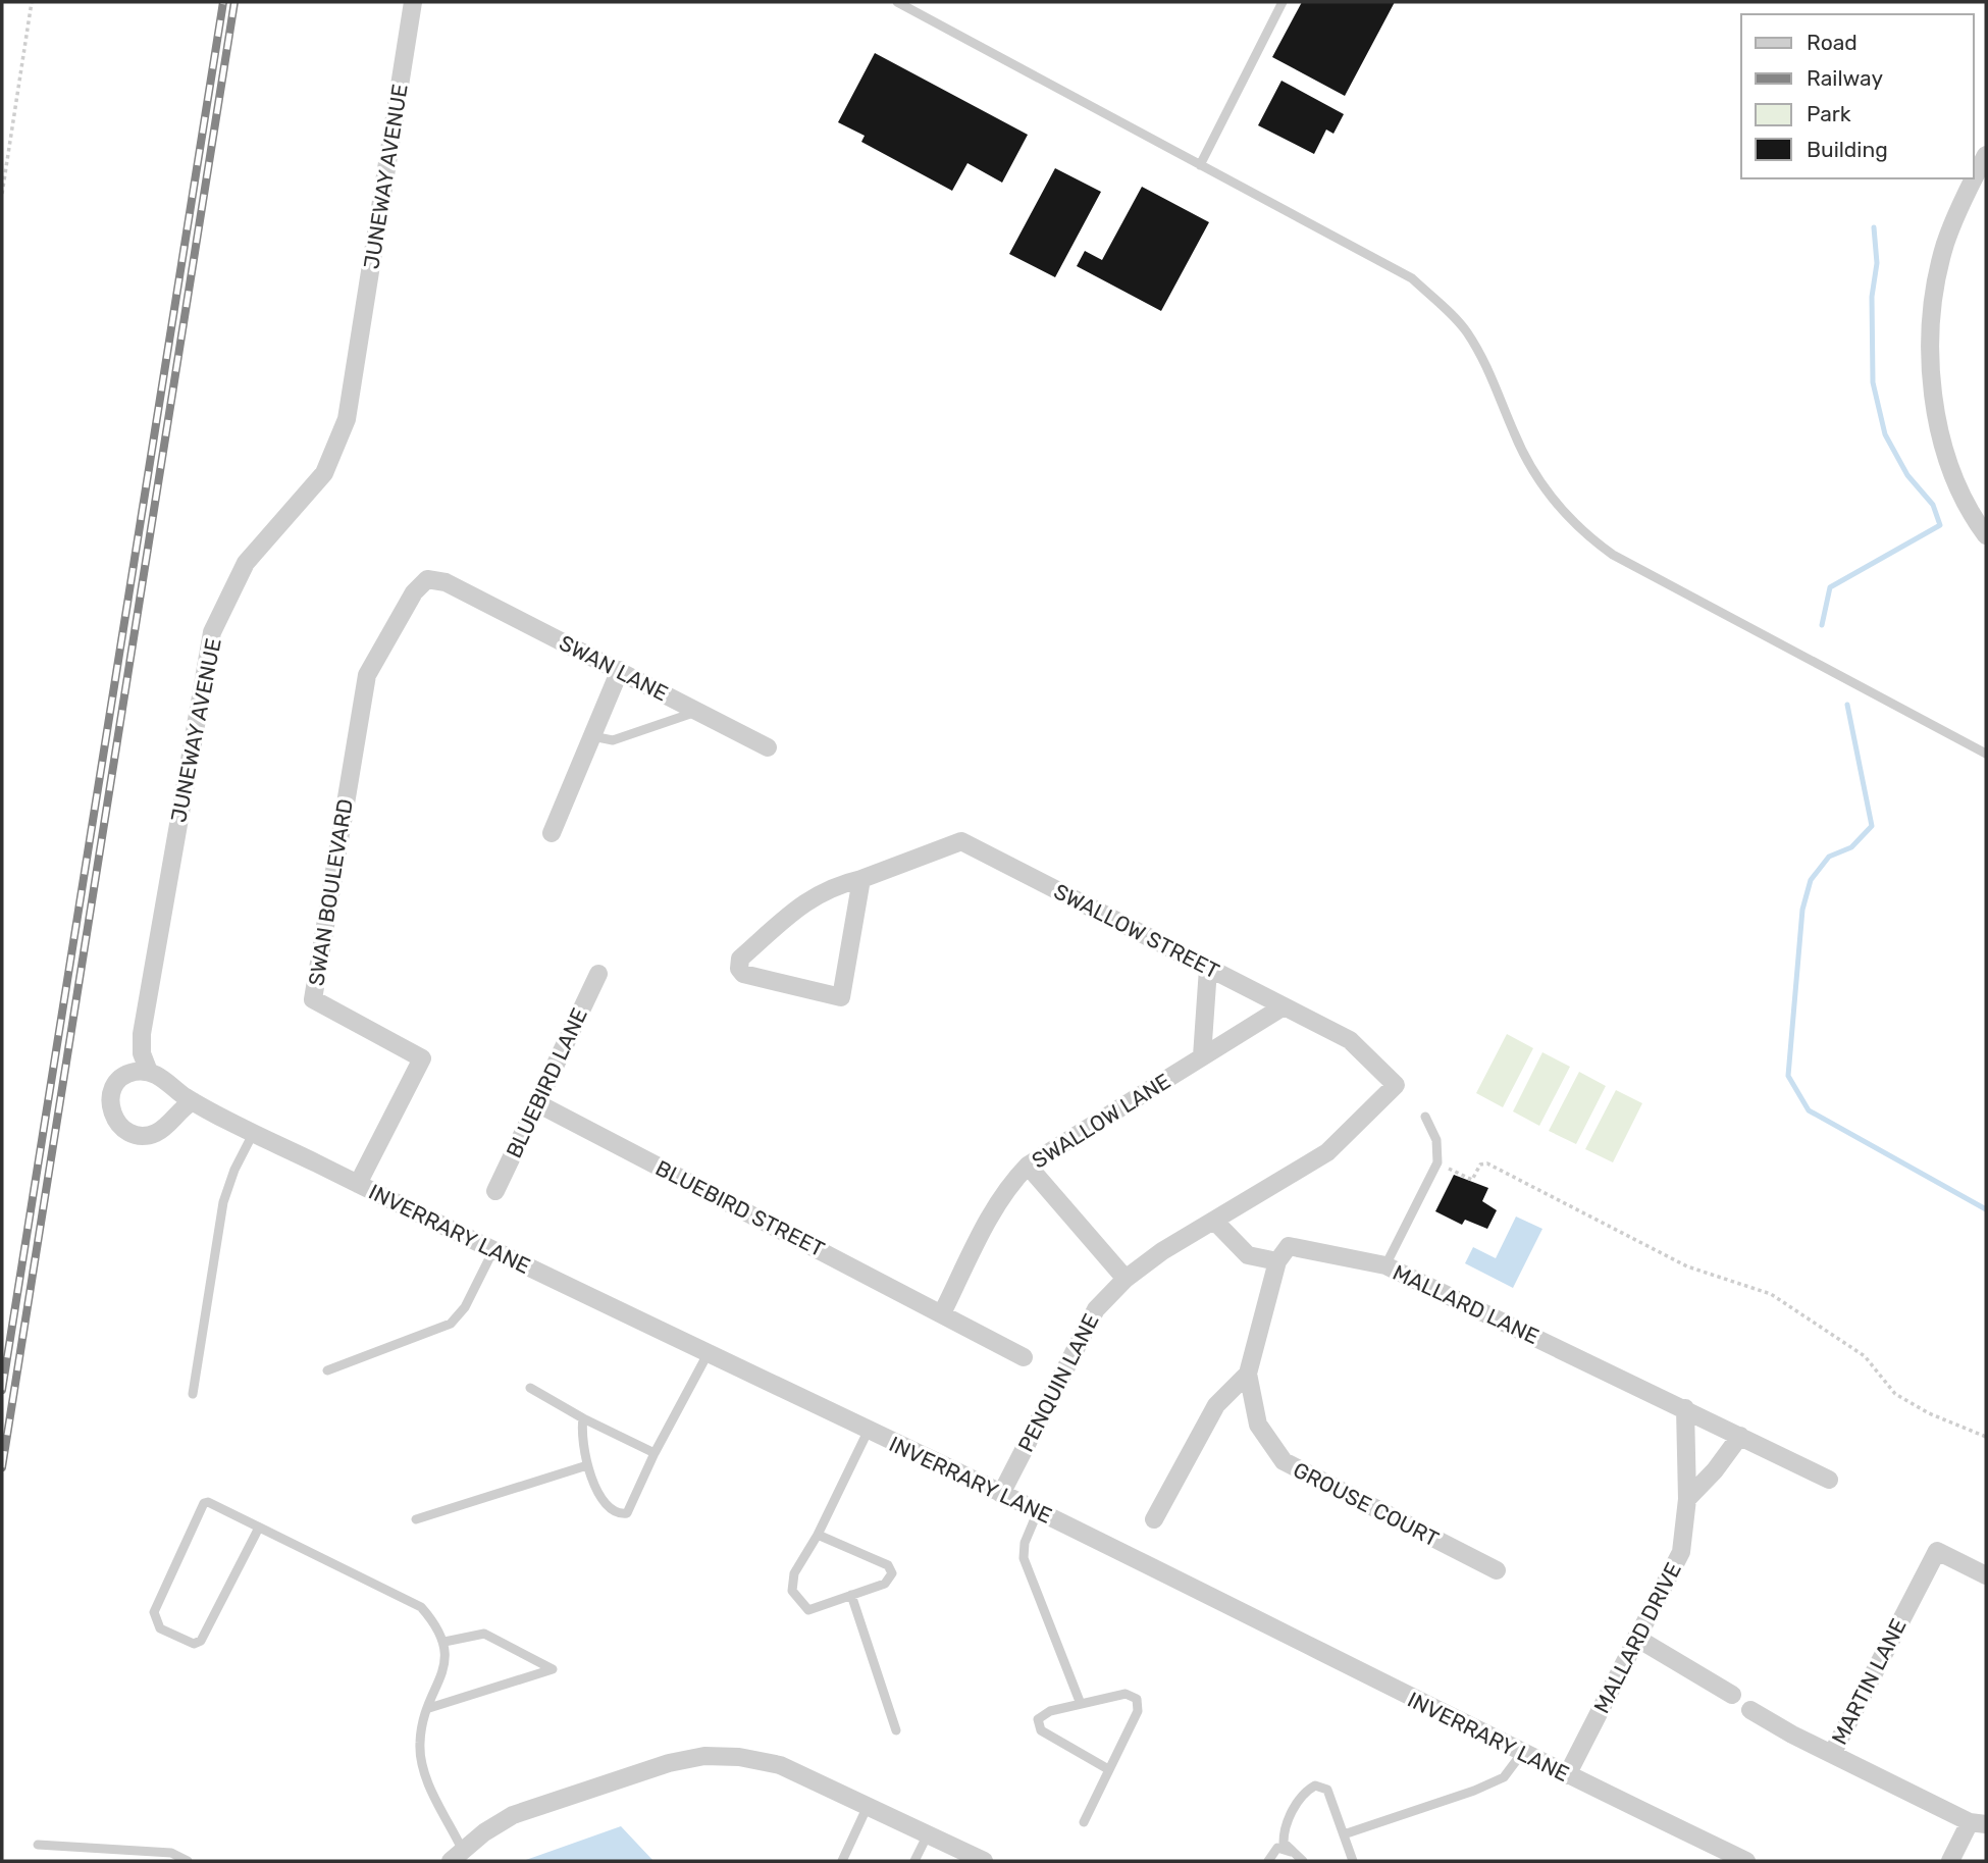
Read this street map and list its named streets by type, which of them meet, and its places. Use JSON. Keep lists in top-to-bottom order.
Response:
{
  "streets": {
    "street": [
      "JUNEWAY AVENUE",
      "SWAN LANE",
      "SWAN BOULEVARD",
      "SWALLOW STREET",
      "BLUEBIRD LANE",
      "SWALLOW LANE",
      "BLUEBIRD STREET",
      "INVERRARY LANE",
      "MALLARD LANE",
      "PENQUIN LANE",
      "GROUSE COURT",
      "MALLARD DRIVE",
      "MARTIN LANE"
    ]
  },
  "crossings": [
    ["JUNEWAY AVENUE", "INVERRARY LANE"],
    ["SWAN LANE", "SWAN BOULEVARD"],
    ["SWAN BOULEVARD", "INVERRARY LANE"],
    ["SWALLOW STREET", "SWALLOW LANE"],
    ["SWALLOW STREET", "PENQUIN LANE"],
    ["BLUEBIRD LANE", "BLUEBIRD STREET"],
    ["SWALLOW LANE", "BLUEBIRD STREET"],
    ["INVERRARY LANE", "PENQUIN LANE"],
    ["INVERRARY LANE", "MALLARD DRIVE"],
    ["MALLARD LANE", "MALLARD DRIVE"]
  ],
  "legend": [
    "Road",
    "Railway",
    "Park",
    "Building"
  ]
}
